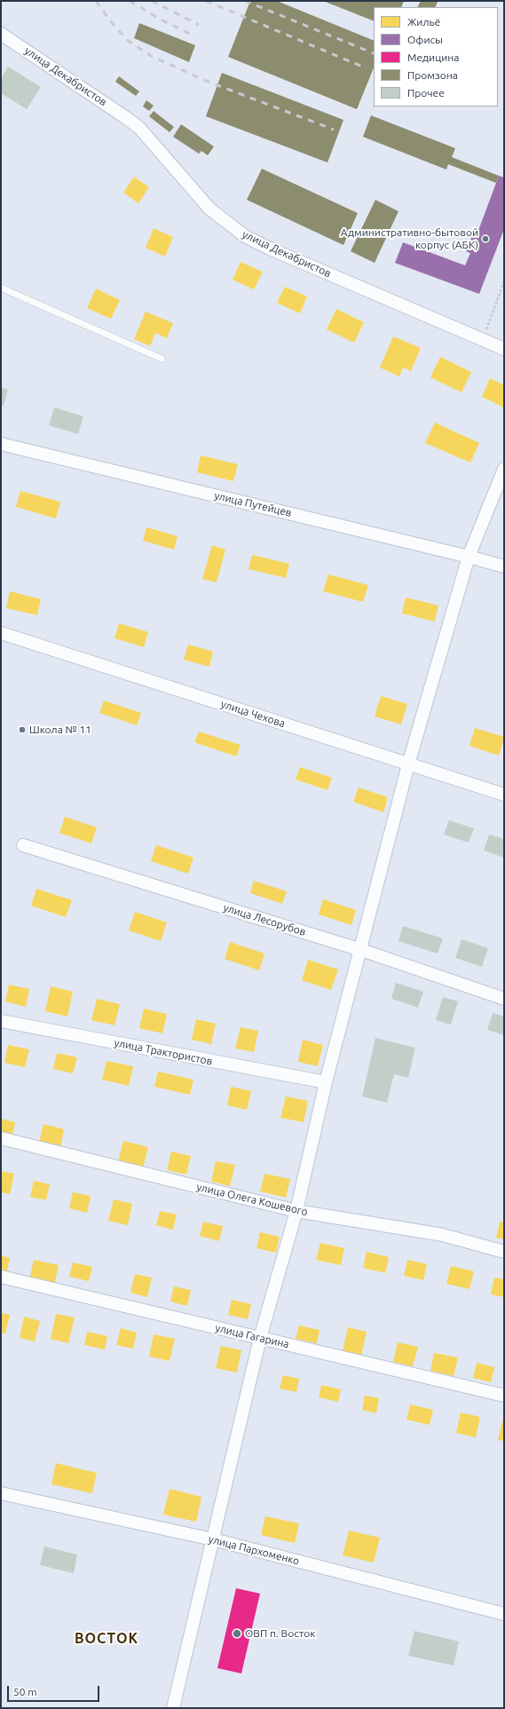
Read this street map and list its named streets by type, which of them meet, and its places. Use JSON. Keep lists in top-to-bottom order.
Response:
{
  "streets": {
    "street": [
      "улица Декабристов",
      "улица Путейцев",
      "улица Чехова",
      "улица Лесорубов",
      "улица Трактористов",
      "улица Олега Кошевого",
      "улица Гагарина",
      "улица Пархоменко"
    ]
  },
  "districts": ["ВОСТОК"],
  "places": ["Административно-бытовой корпус (АБК)", "Школа № 11", "ОВП п. Восток"],
  "legend": [
    "Жильё",
    "Офисы",
    "Медицина",
    "Промзона",
    "Прочее"
  ],
  "scale_bar": "50 m"
}
